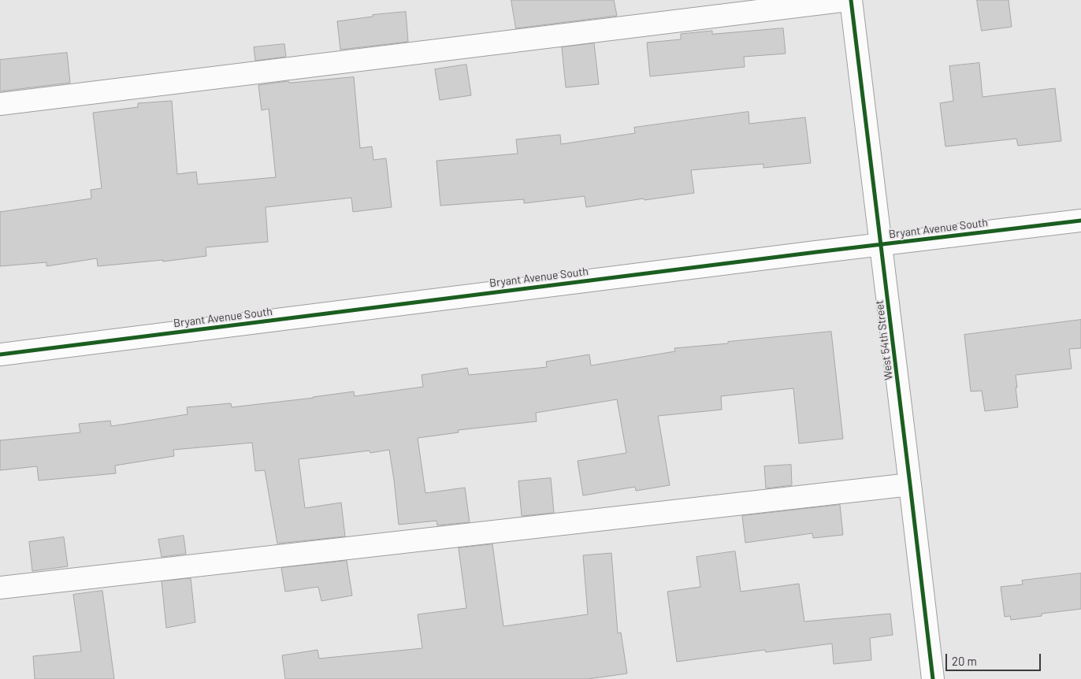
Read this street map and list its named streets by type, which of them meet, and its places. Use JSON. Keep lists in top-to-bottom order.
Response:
{
  "streets": {
    "street": ["Bryant Avenue South", "West 54th Street"]
  },
  "crossings": [
    ["Bryant Avenue South", "West 54th Street"]
  ],
  "scale_bar": "20 m"
}
